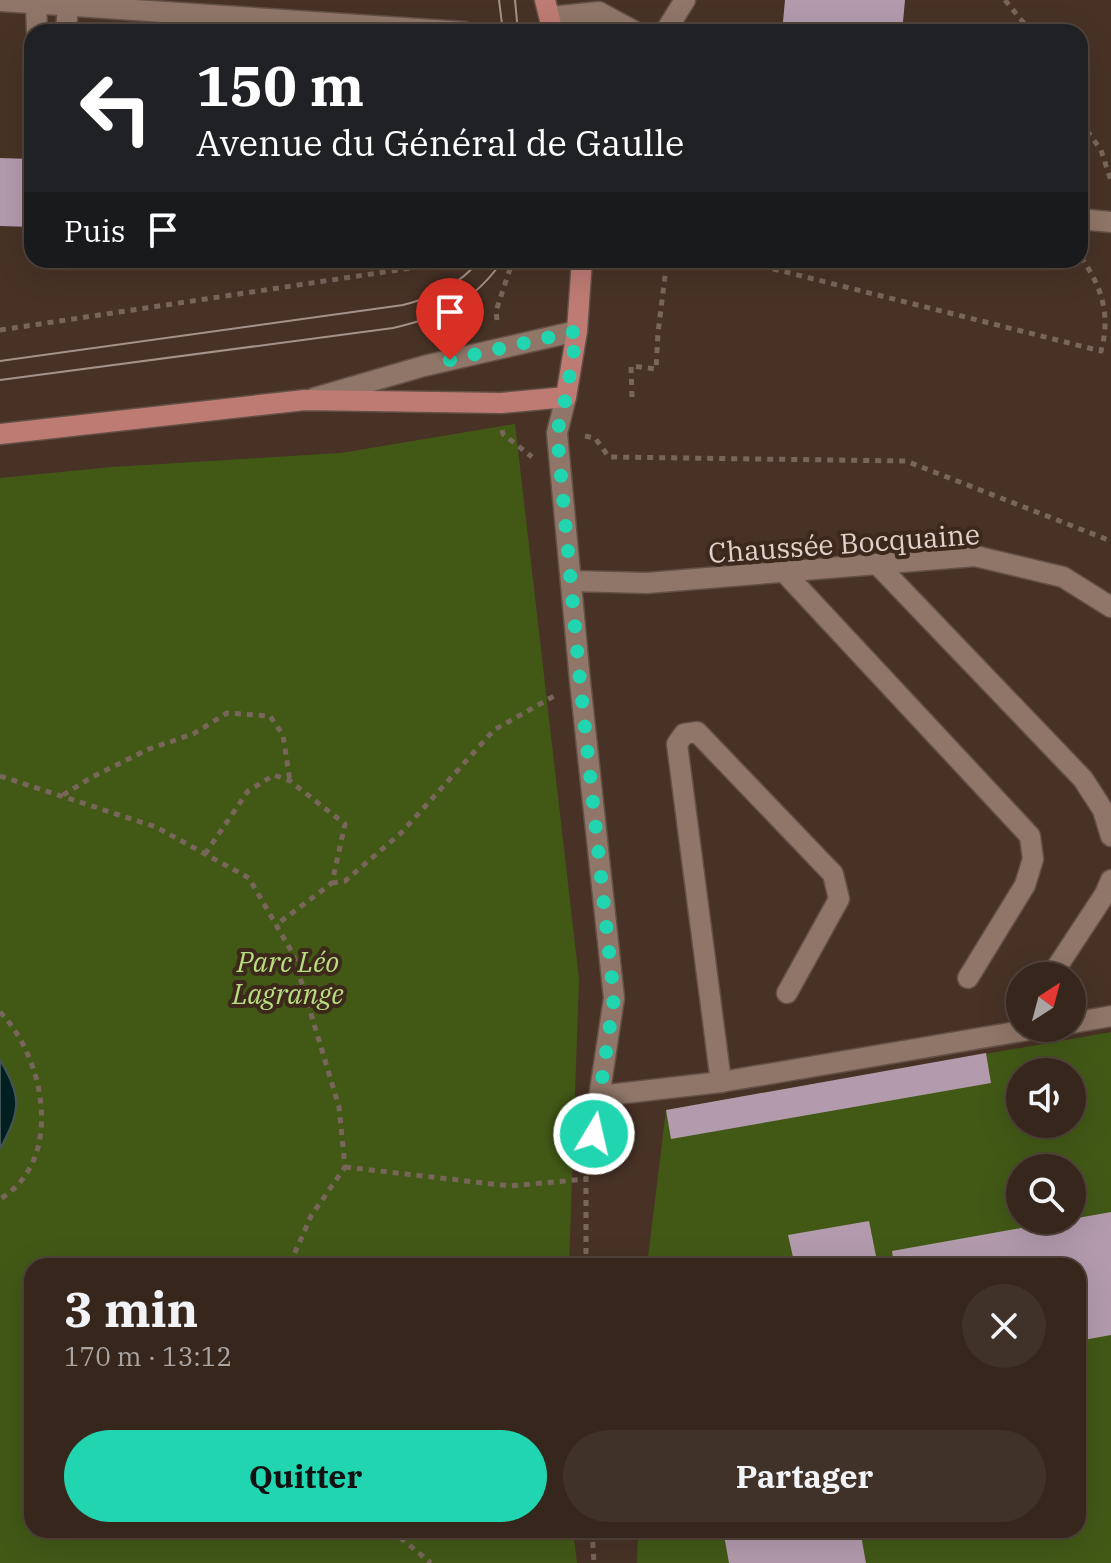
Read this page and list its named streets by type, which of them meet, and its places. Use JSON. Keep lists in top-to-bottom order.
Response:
{
  "streets": {
    "street": ["Chaussée Bocquaine"]
  },
  "parks": ["Parc Léo Lagrange"],
  "north": "top right",
  "page": {
    "turn": ["150 m", "Avenue du Général de Gaulle"],
    "then": "Puis",
    "heading": ["3 min", "170 m · 13:12"],
    "buttons": ["Quitter", "Partager"]
  }
}
